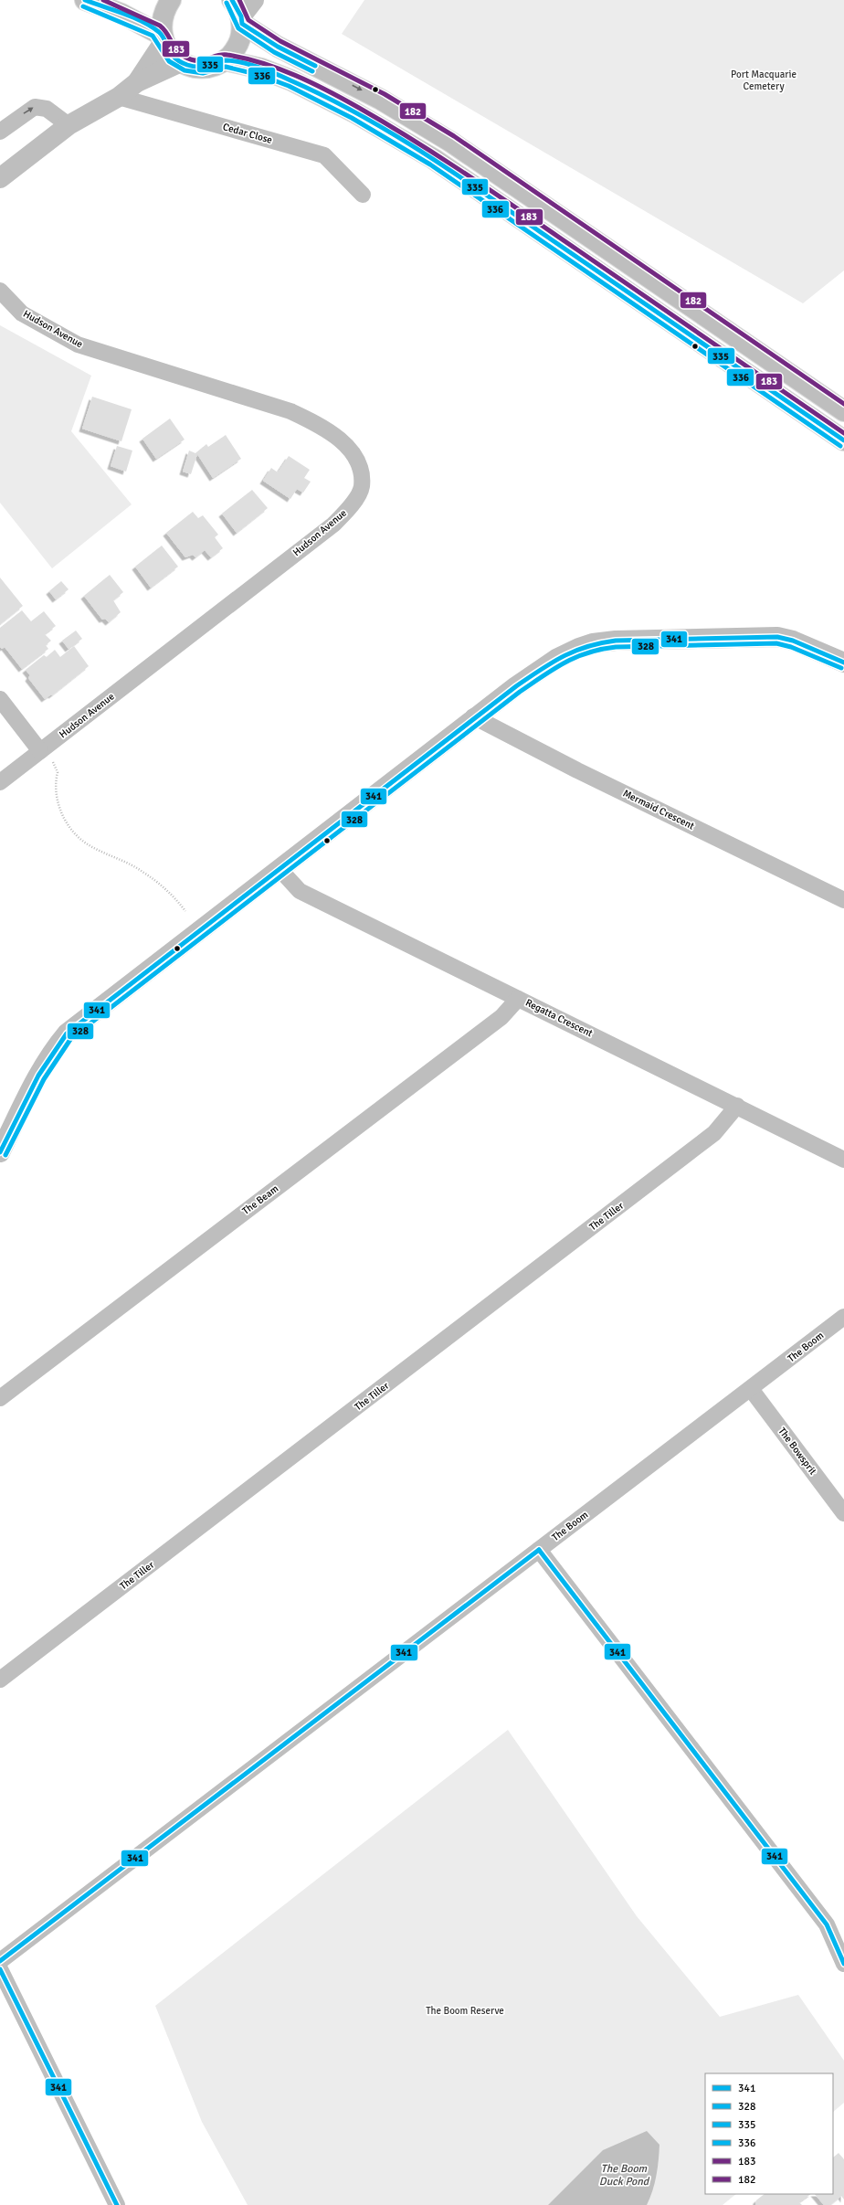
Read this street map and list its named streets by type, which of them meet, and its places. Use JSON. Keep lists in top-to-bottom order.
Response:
{
  "streets": {
    "street": [
      "Cedar Close",
      "Hudson Avenue",
      "Mermaid Crescent",
      "Regatta Crescent",
      "The Beam",
      "The Tiller",
      "The Boom",
      "The Bowsprit"
    ]
  },
  "crossings": [
    ["Regatta Crescent", "The Beam"],
    ["Regatta Crescent", "The Tiller"],
    ["The Boom", "The Bowsprit"]
  ],
  "water": ["The Boom Duck Pond"],
  "parks": ["Port Macquarie Cemetery", "The Boom Reserve"],
  "lines": [
    "transit line 335",
    "transit line 183",
    "transit line 182",
    "transit line 336",
    "transit line 341",
    "transit line 328"
  ],
  "legend": [
    "341",
    "328",
    "335",
    "336",
    "183",
    "182"
  ]
}
